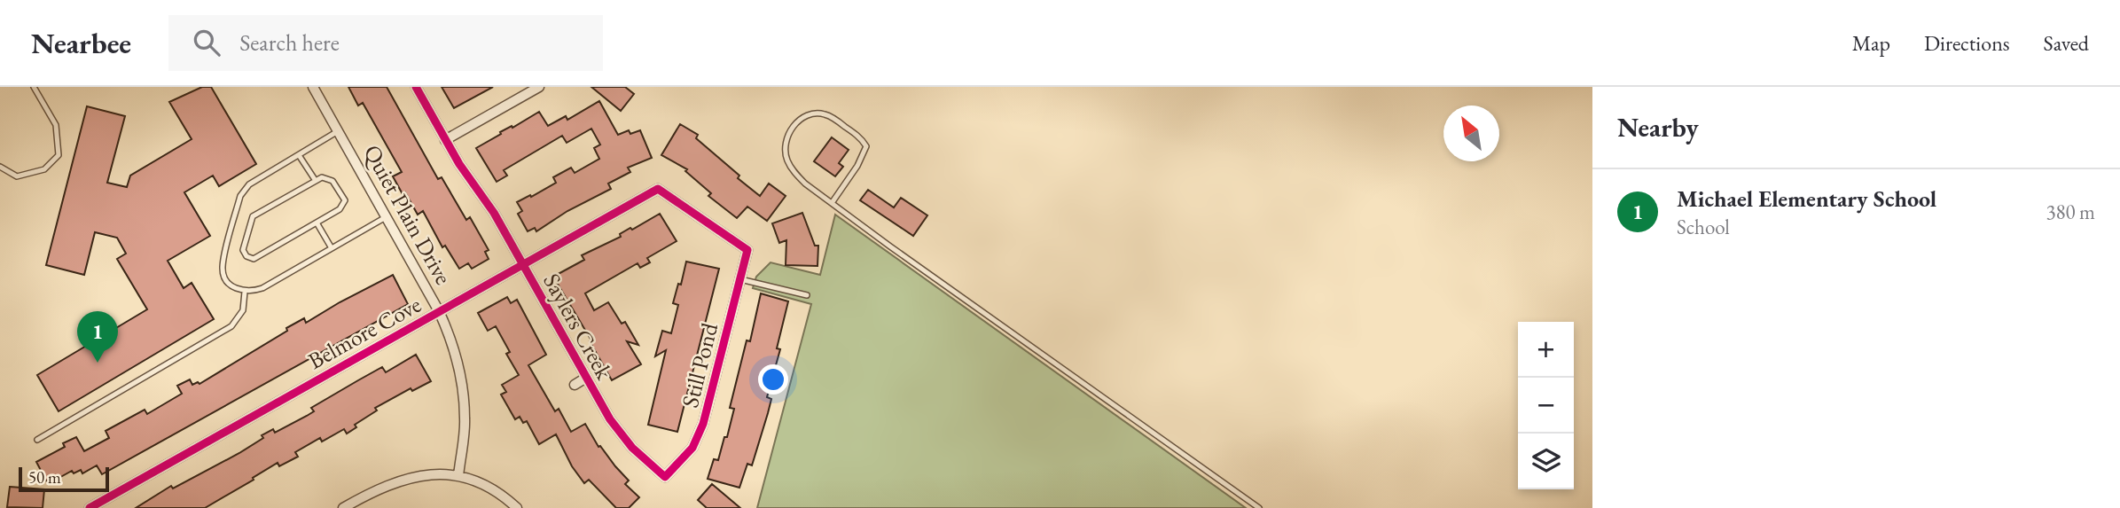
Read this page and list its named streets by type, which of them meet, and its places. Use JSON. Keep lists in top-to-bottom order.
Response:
{
  "streets": {
    "street": [
      "Quiet Plain Drive",
      "Saylers Creek",
      "Belmore Cove",
      "Still Pond"
    ]
  },
  "crossings": [
    ["Quiet Plain Drive", "Belmore Cove"],
    ["Saylers Creek", "Belmore Cove"],
    ["Saylers Creek", "Still Pond"],
    ["Belmore Cove", "Still Pond"]
  ],
  "scale_bar": "50 m",
  "north": "top left",
  "page": {
    "header": "Nearbee",
    "search": "Search here",
    "nav": ["Map", "Directions", "Saved"],
    "heading": "Nearby",
    "list": [
      {
        "mark": "1",
        "name": "Michael Elementary School",
        "note": "School",
        "value": "380 m"
      }
    ],
    "pins": "1",
    "map_buttons": ["+", "−"],
    "scale": "50 m"
  }
}
